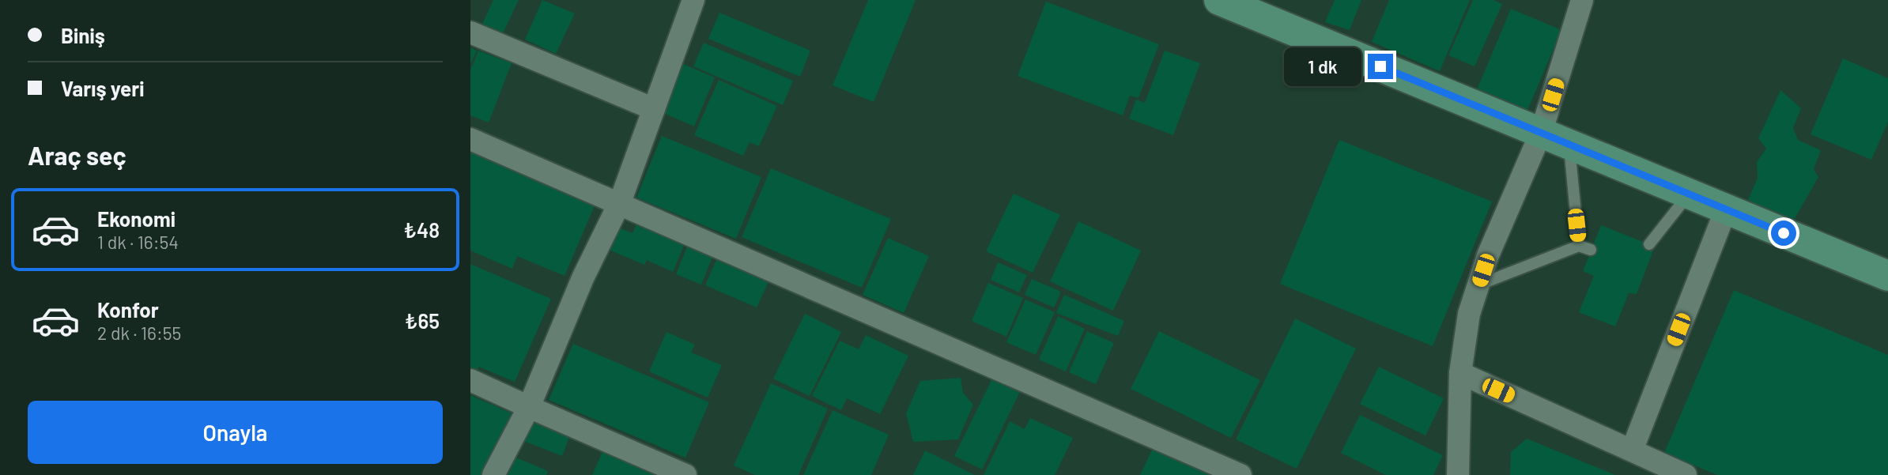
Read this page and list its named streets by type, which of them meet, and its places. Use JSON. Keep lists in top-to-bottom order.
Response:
{
  "page": {
    "banner": ["Biniş", "Varış yeri"],
    "bubble": "1 dk",
    "heading": "Araç seç",
    "list": [
      {
        "name": "Ekonomi",
        "note": "1 dk · 16:54",
        "value": "₺48"
      },
      {
        "name": "Konfor",
        "note": "2 dk · 16:55",
        "value": "₺65"
      }
    ],
    "buttons": "Onayla"
  }
}
